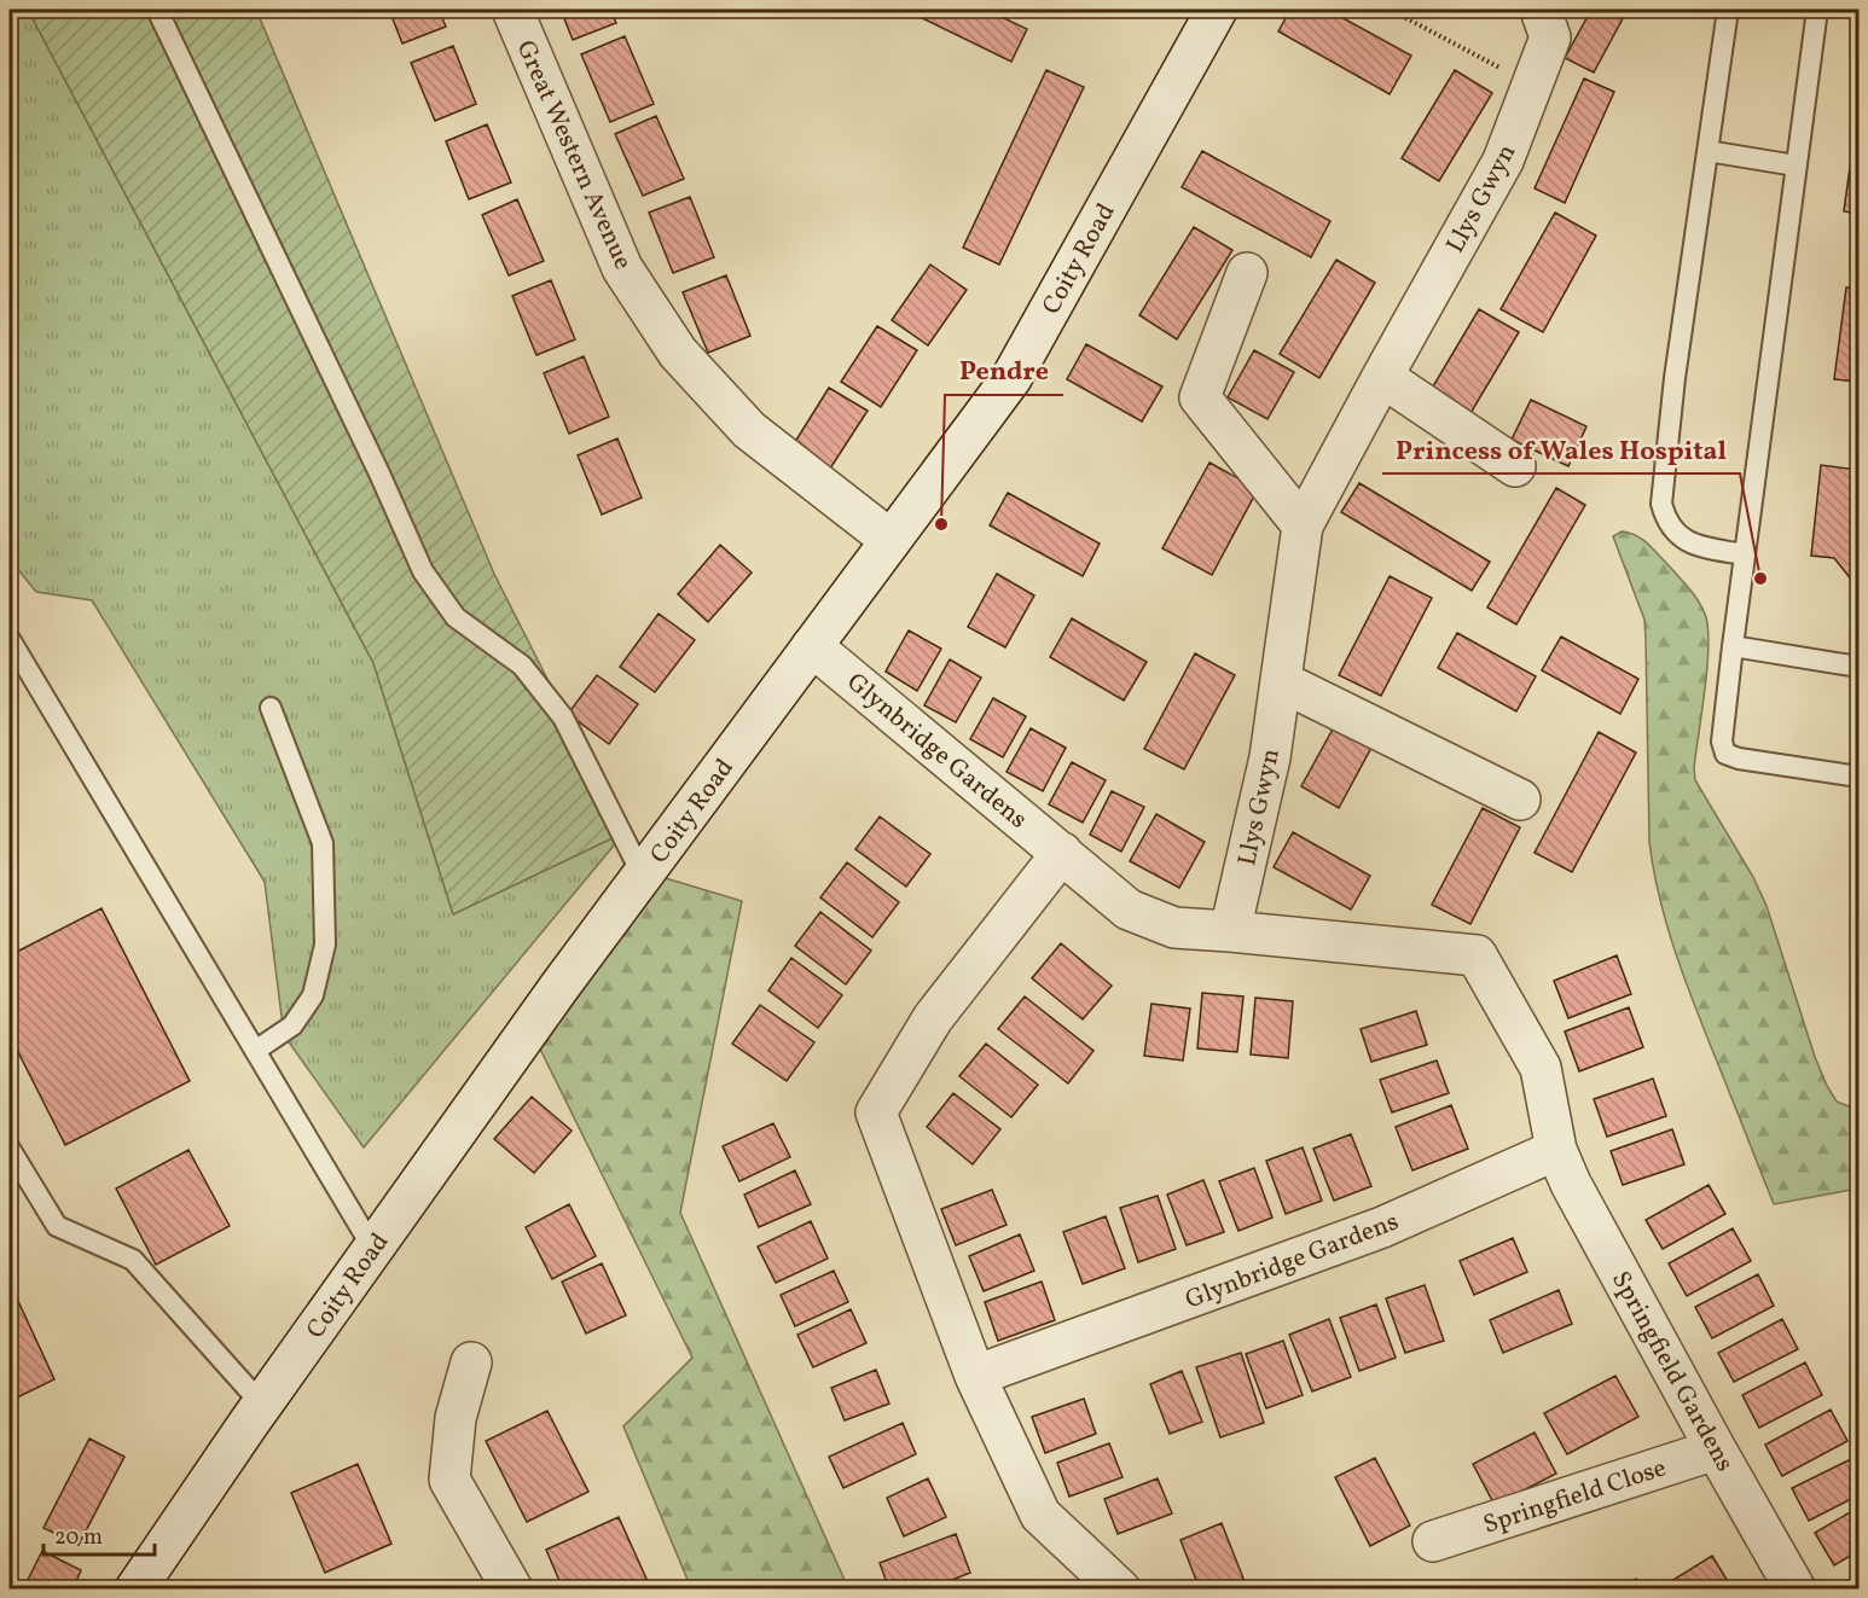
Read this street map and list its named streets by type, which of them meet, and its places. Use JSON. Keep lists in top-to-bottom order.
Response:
{
  "streets": {
    "street": [
      "Great Western Avenue",
      "Llys Gwyn",
      "Coity Road",
      "Glynbridge Gardens",
      "Springfield Gardens",
      "Springfield Close"
    ]
  },
  "crossings": [
    ["Great Western Avenue", "Coity Road"],
    ["Llys Gwyn", "Glynbridge Gardens"],
    ["Coity Road", "Glynbridge Gardens"],
    ["Glynbridge Gardens", "Springfield Gardens"],
    ["Springfield Gardens", "Springfield Close"]
  ],
  "places": ["Pendre", "Princess of Wales Hospital"],
  "scale_bar": "20 m"
}
